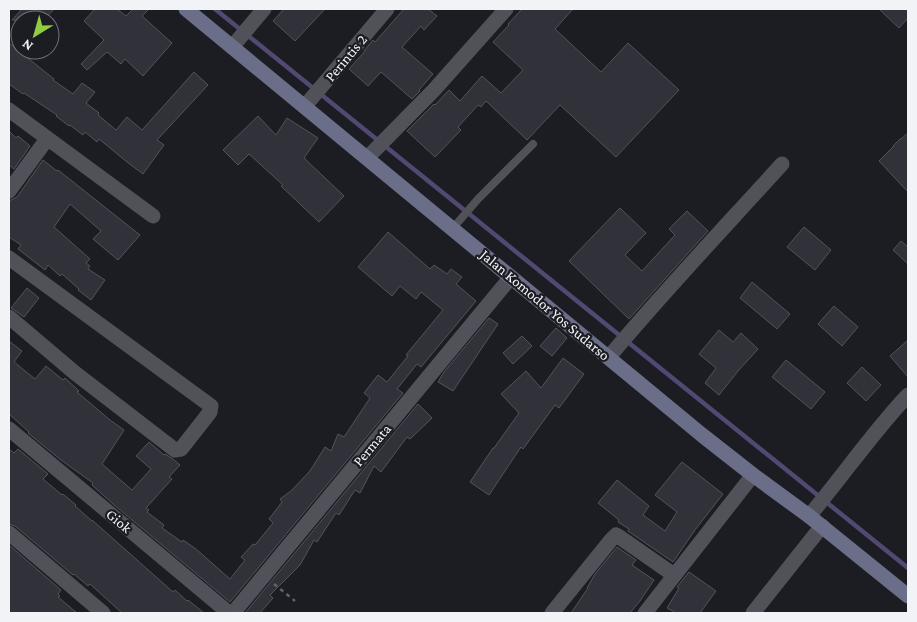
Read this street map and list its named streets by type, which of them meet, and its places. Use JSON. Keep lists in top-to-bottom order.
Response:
{
  "streets": {
    "street": [
      "Perintis 2",
      "Jalan Komodor Yos Sudarso",
      "Permata",
      "Giok"
    ]
  },
  "crossings": [
    ["Perintis 2", "Jalan Komodor Yos Sudarso"],
    ["Jalan Komodor Yos Sudarso", "Permata"],
    ["Permata", "Giok"]
  ],
  "north": "bottom left"
}
